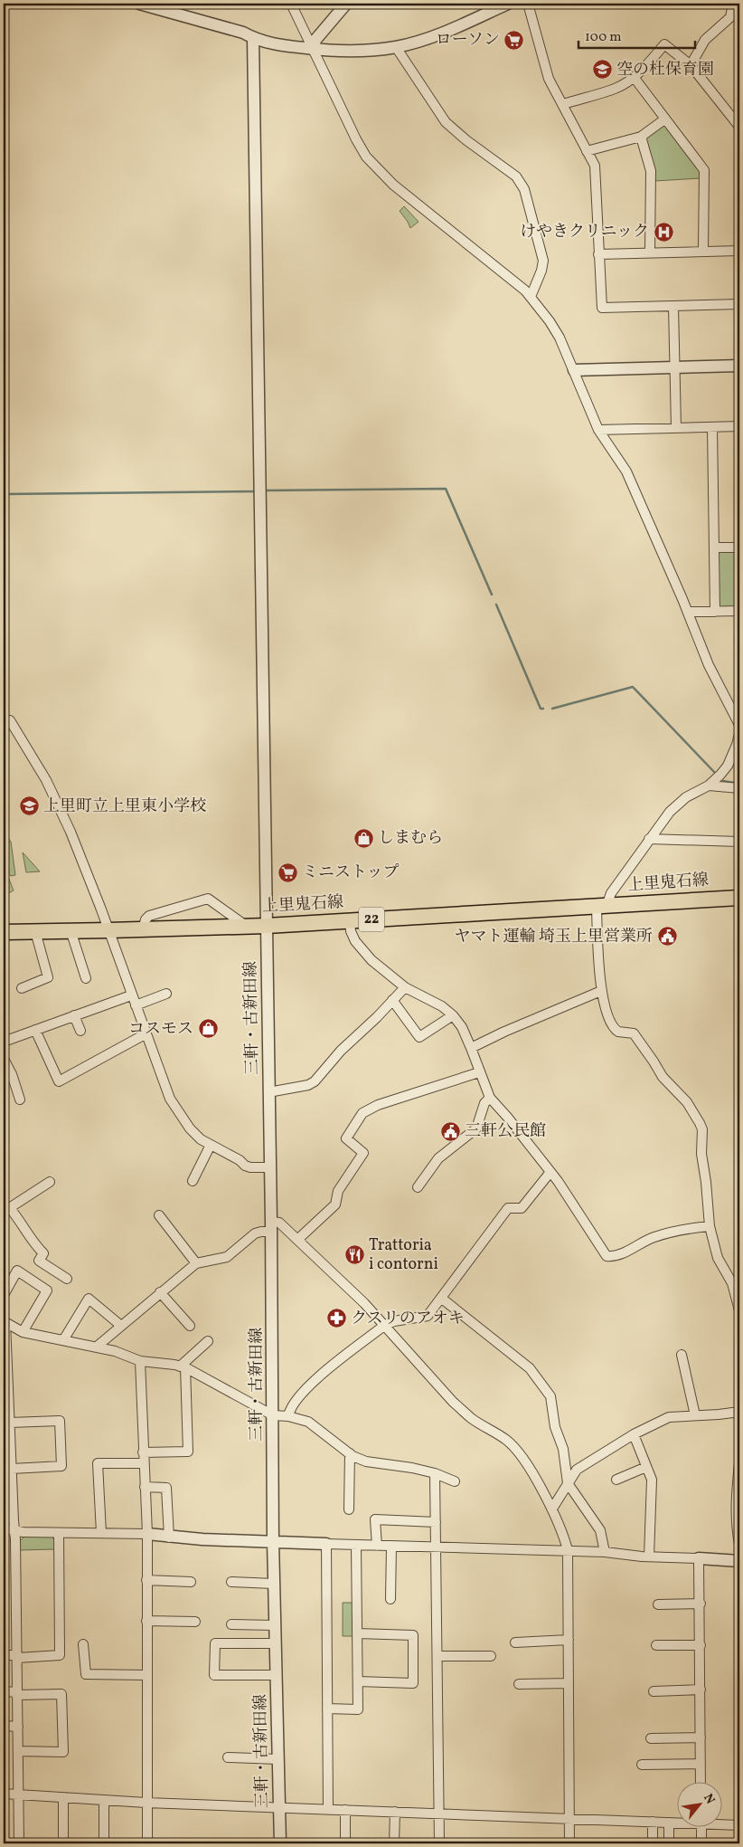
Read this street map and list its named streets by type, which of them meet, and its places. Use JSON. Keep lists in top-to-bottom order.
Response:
{
  "streets": {
    "main road": ["上里鬼石線", "22"],
    "street": ["三軒・古新田線"]
  },
  "crossings": [
    ["上里鬼石線", "三軒・古新田線"]
  ],
  "places": {
    "supermarket": ["ローソン", "ミニストップ"],
    "school or university": ["空の杜保育園", "上里町立上里東小学校"],
    "hospital": ["けやきクリニック"],
    "shop": ["しまむら", "コスモス"],
    "public building": ["ヤマト運輸 埼玉上里営業所", "三軒公民館"],
    "restaurant": ["Trattoria i contorni"],
    "pharmacy": ["クスリのアオキ"]
  },
  "scale_bar": "100 m",
  "north": "top right"
}
